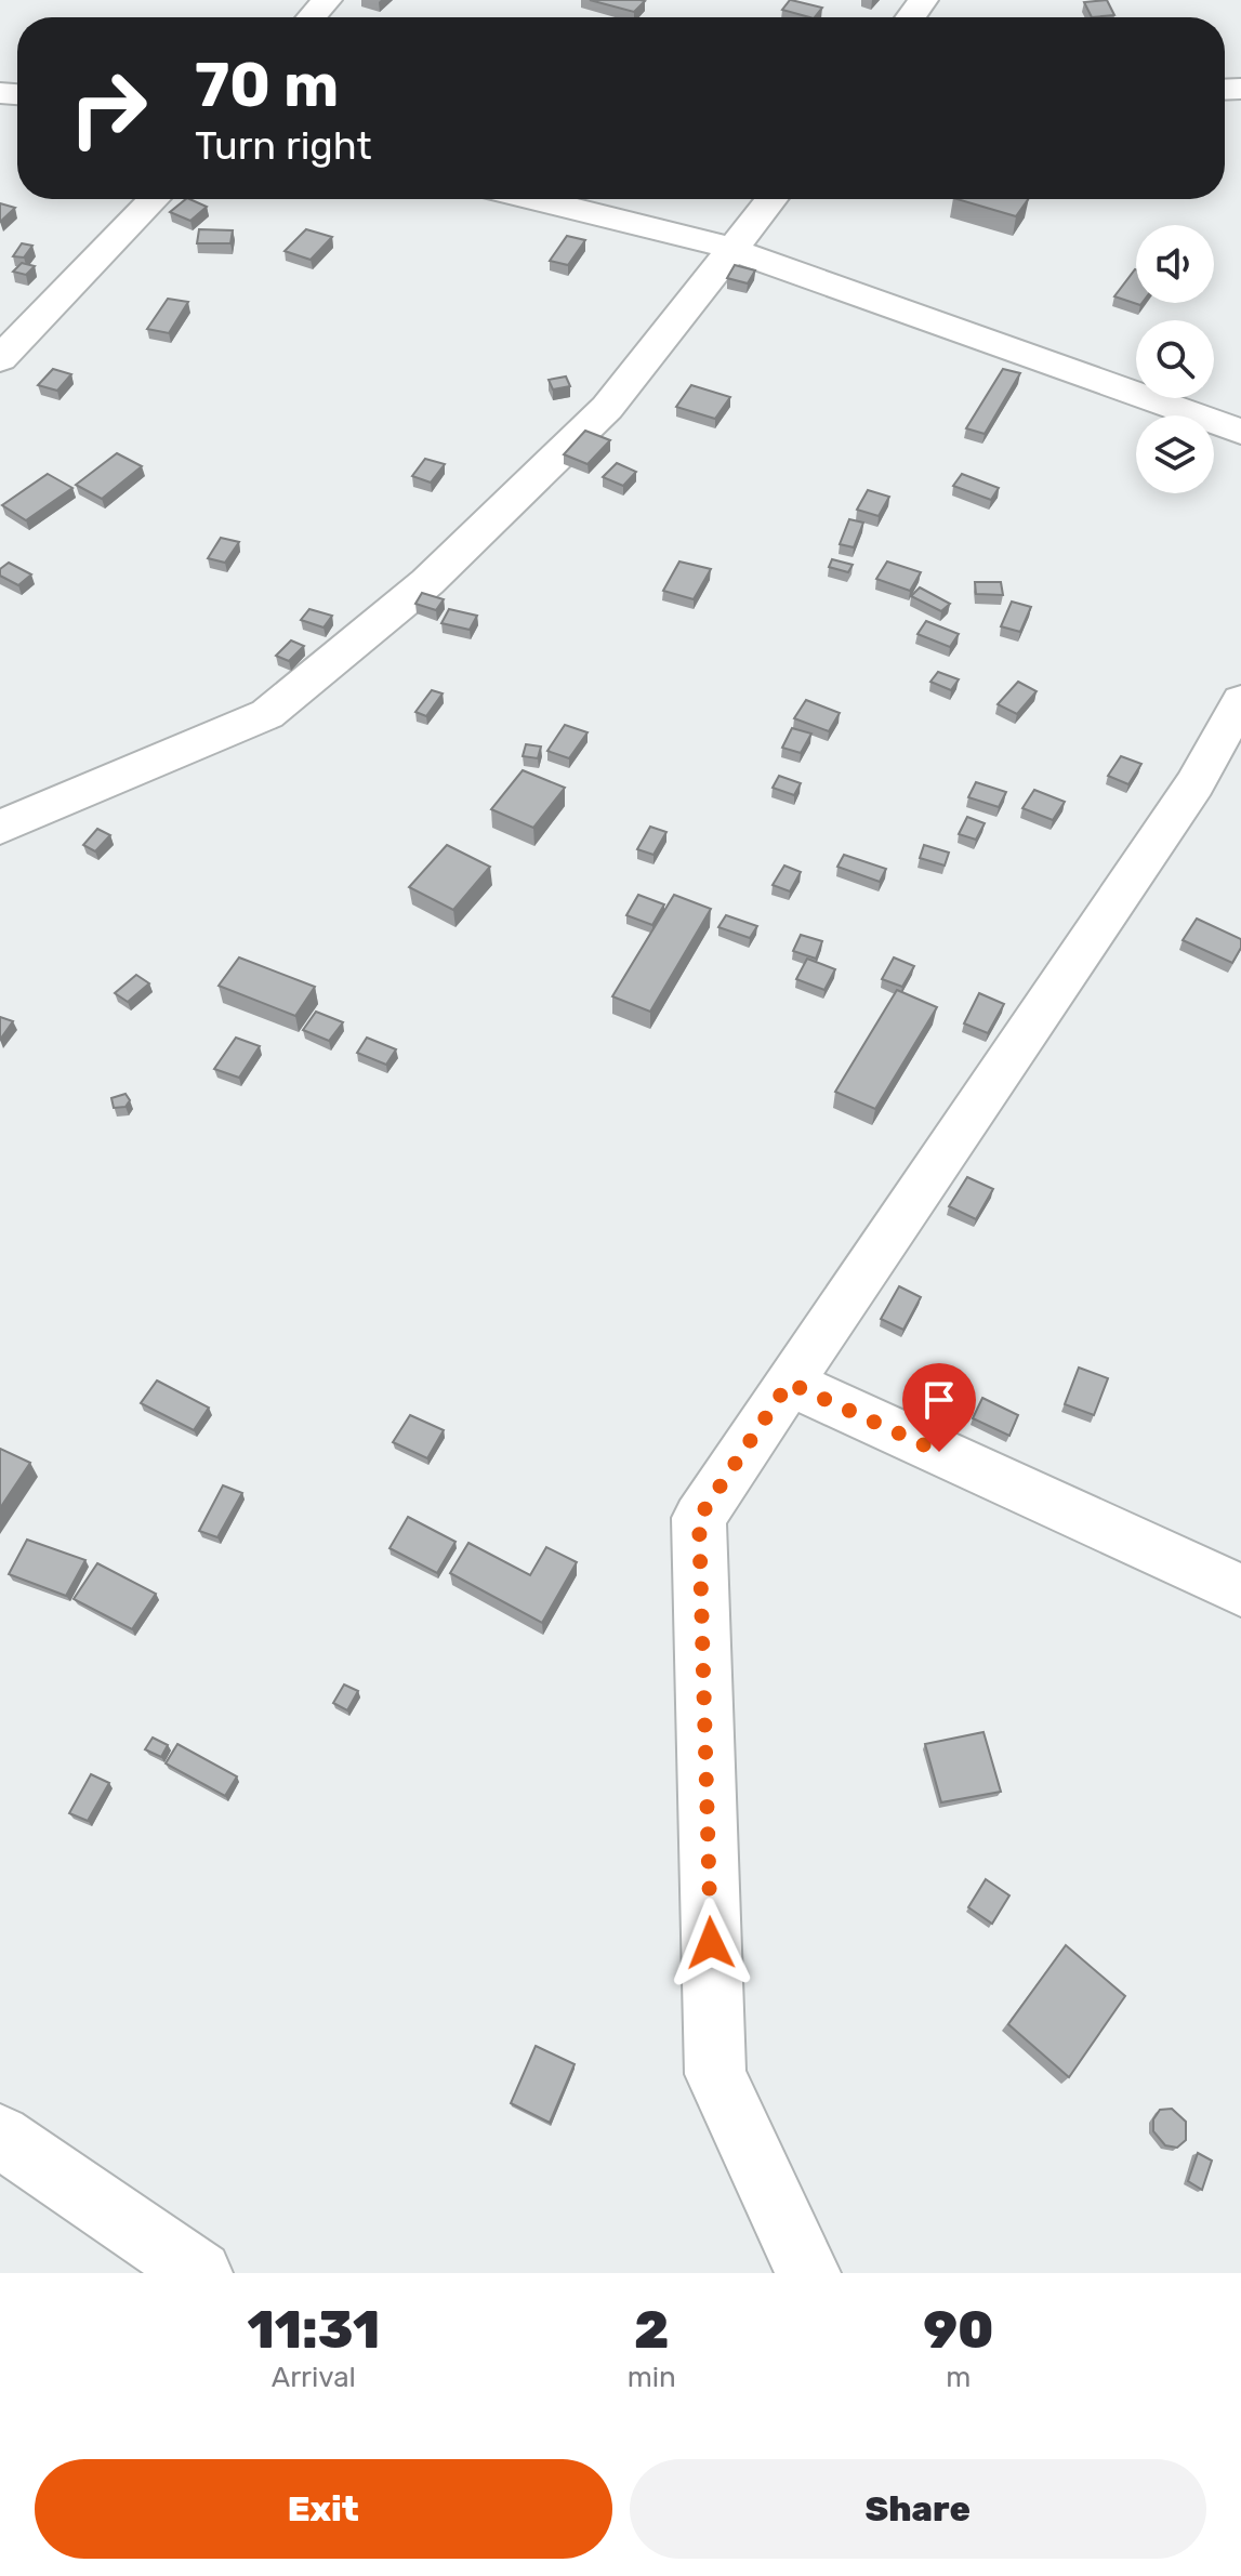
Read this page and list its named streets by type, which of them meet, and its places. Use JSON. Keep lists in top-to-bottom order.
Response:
{
  "page": {
    "turn": ["70 m", "Turn right"],
    "eta": [
      "11:31",
      "Arrival",
      "2",
      "min",
      "90",
      "m"
    ],
    "buttons": ["Exit", "Share"]
  }
}
